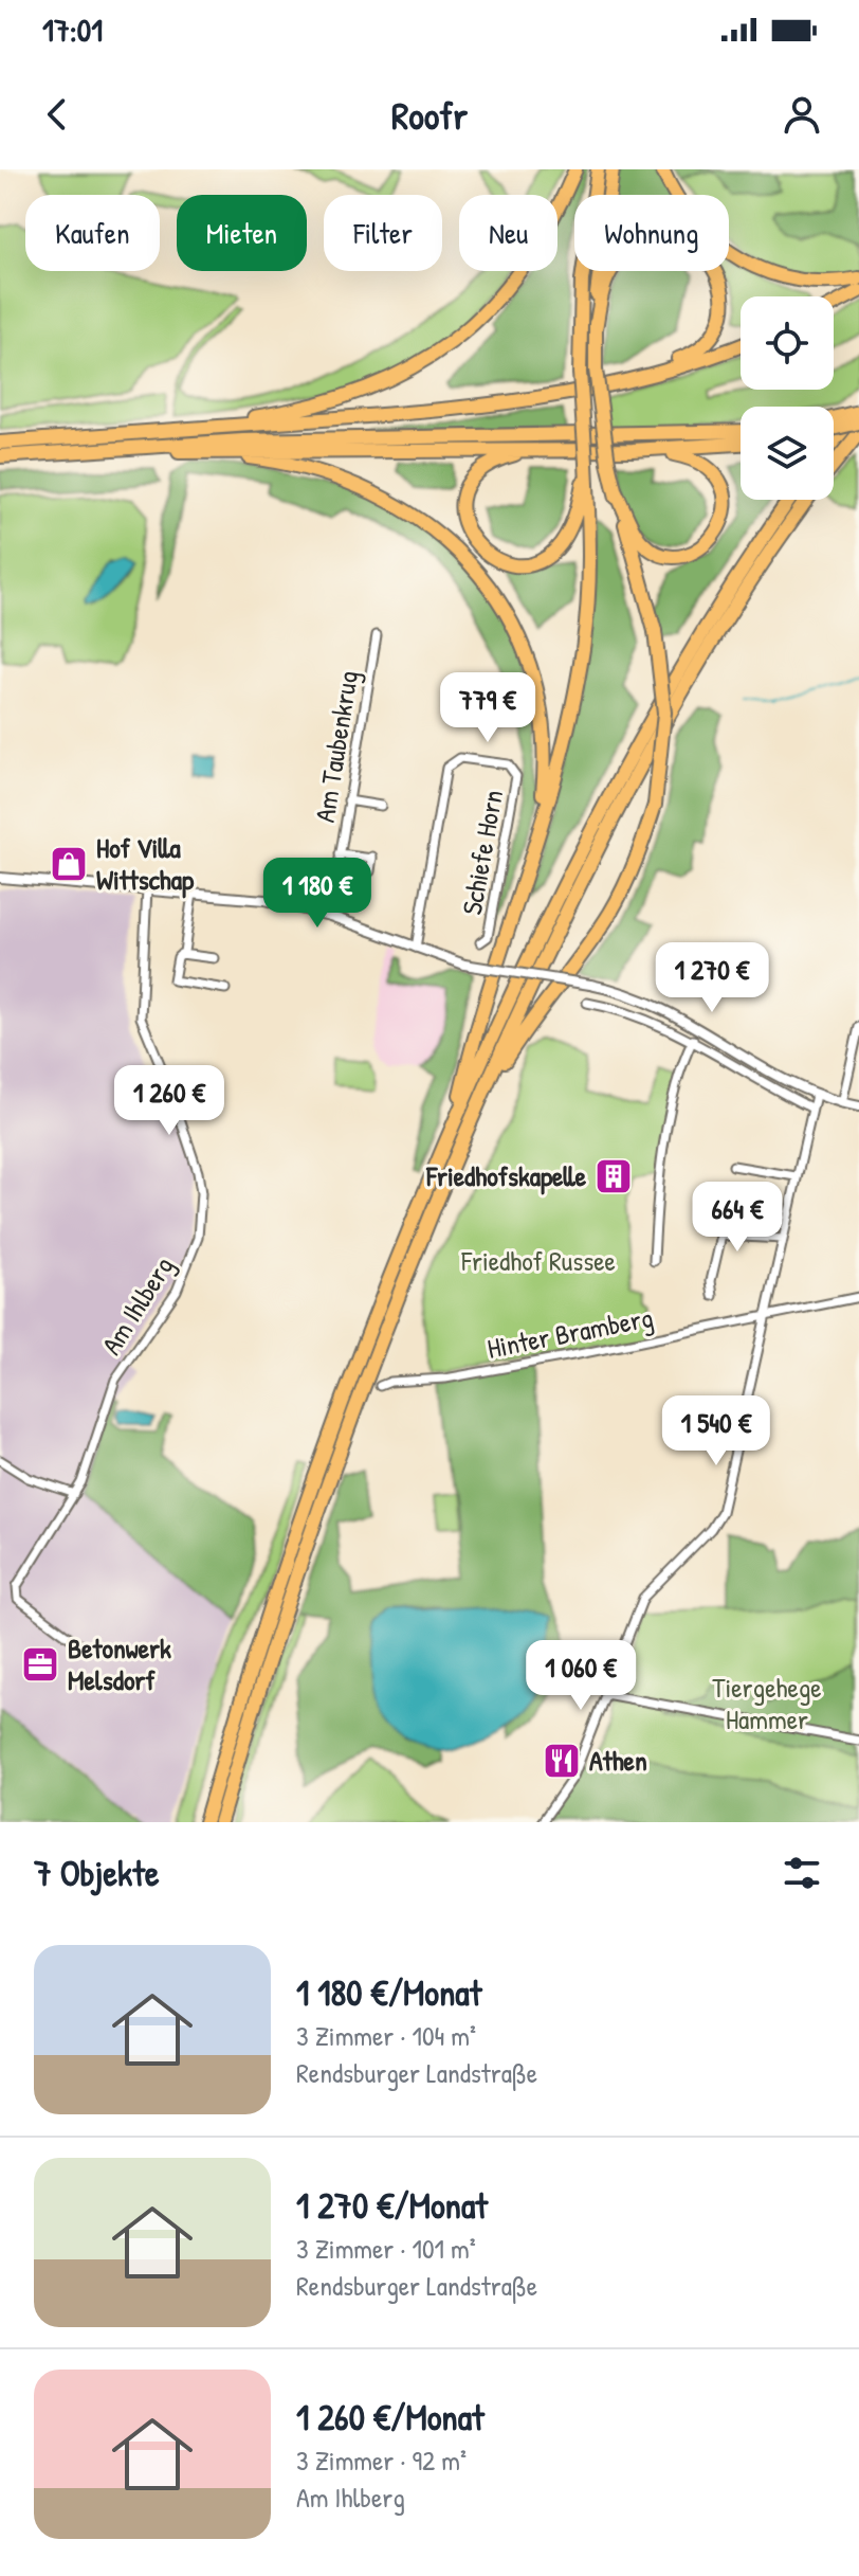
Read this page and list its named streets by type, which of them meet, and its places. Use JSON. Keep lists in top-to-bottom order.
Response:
{
  "streets": {
    "street": [
      "Am Taubenkrug",
      "Schiefe Horn",
      "Am Ihlberg",
      "Hinter Bramberg"
    ]
  },
  "parks": ["Friedhof Russee", "Tiergehege Hammer"],
  "places": {
    "shop": ["Hof Villa Wittschap"],
    "building": ["Friedhofskapelle"],
    "office": ["Betonwerk Melsdorf"],
    "restaurant": ["Athen"]
  },
  "page": {
    "status": "17:01",
    "header": "Roofr",
    "chip": [
      "Kaufen",
      "Mieten",
      "Filter",
      "Neu",
      "Wohnung"
    ],
    "price": [
      "779 €",
      "1 180 €",
      "1 270 €",
      "1 260 €",
      "664 €",
      "1 540 €",
      "1 060 €"
    ],
    "heading": "7 Objekte",
    "list": [
      {
        "name": "1 180 €/Monat",
        "note": "3 Zimmer · 104 m² · Rendsburger Landstraße"
      },
      {
        "name": "1 270 €/Monat",
        "note": "3 Zimmer · 101 m² · Rendsburger Landstraße"
      },
      {
        "name": "1 260 €/Monat",
        "note": "3 Zimmer · 92 m² · Am Ihlberg"
      }
    ]
  }
}
